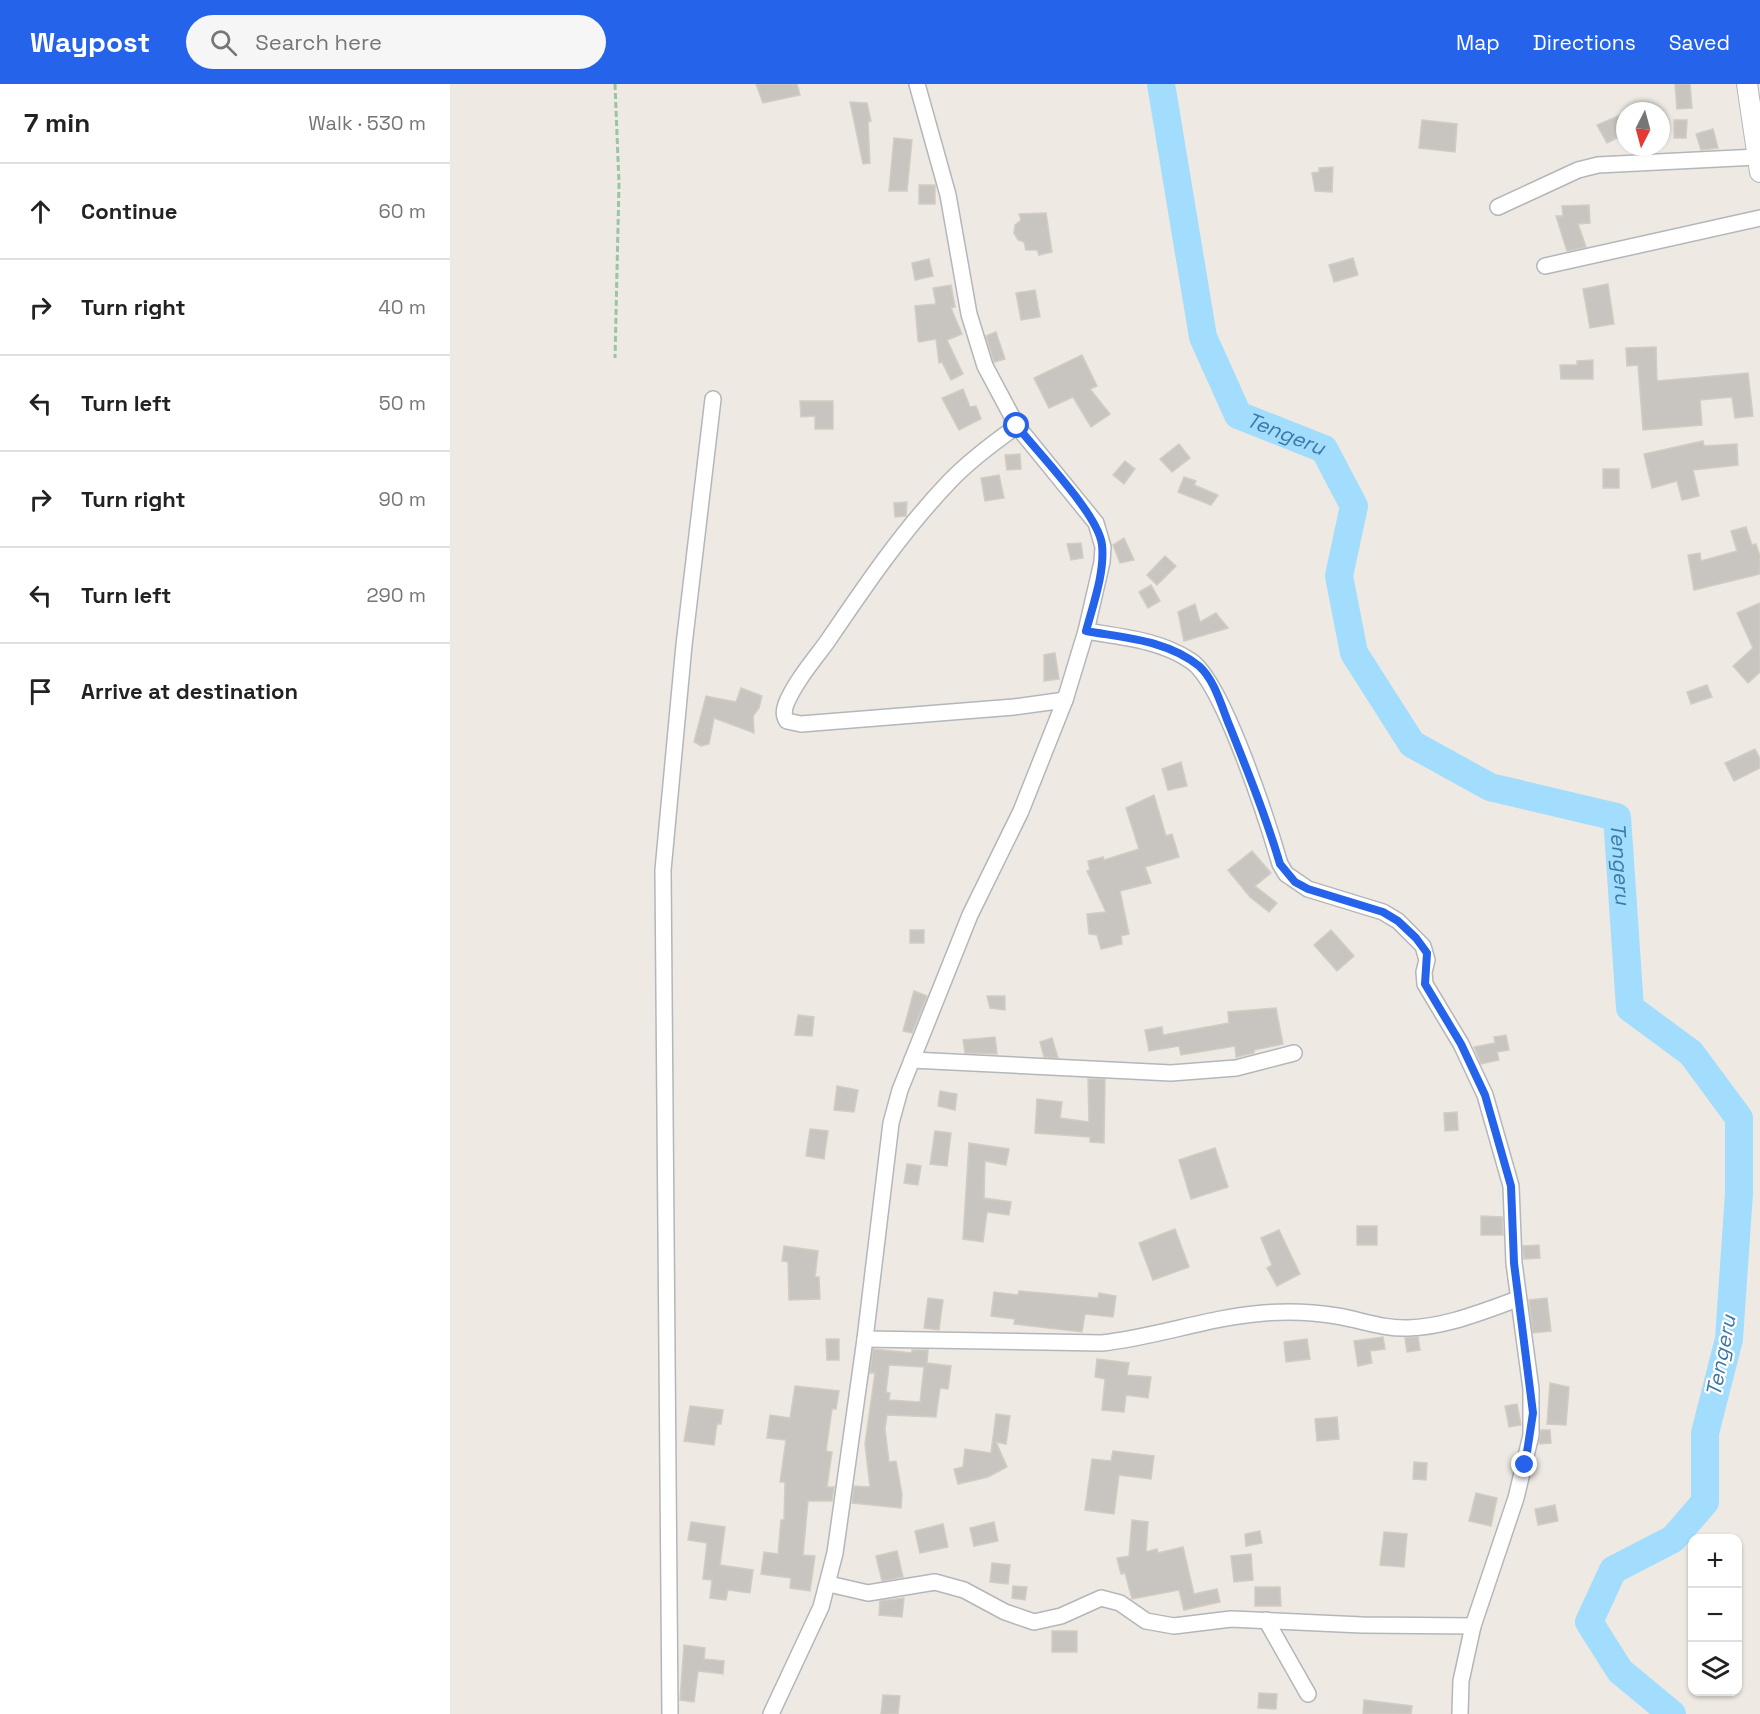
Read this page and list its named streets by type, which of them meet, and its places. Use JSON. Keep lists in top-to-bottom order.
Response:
{
  "water": ["Tengeru"],
  "north": "bottom",
  "page": {
    "header": "Waypost",
    "search": "Search here",
    "nav": ["Map", "Directions", "Saved"],
    "heading": ["7 min", "Walk · 530 m"],
    "list": [
      ["Continue", "60 m"],
      ["Turn right", "40 m"],
      ["Turn left", "50 m"],
      ["Turn right", "90 m"],
      ["Turn left", "290 m"],
      "Arrive at destination"
    ],
    "map_buttons": ["+", "−"]
  }
}
